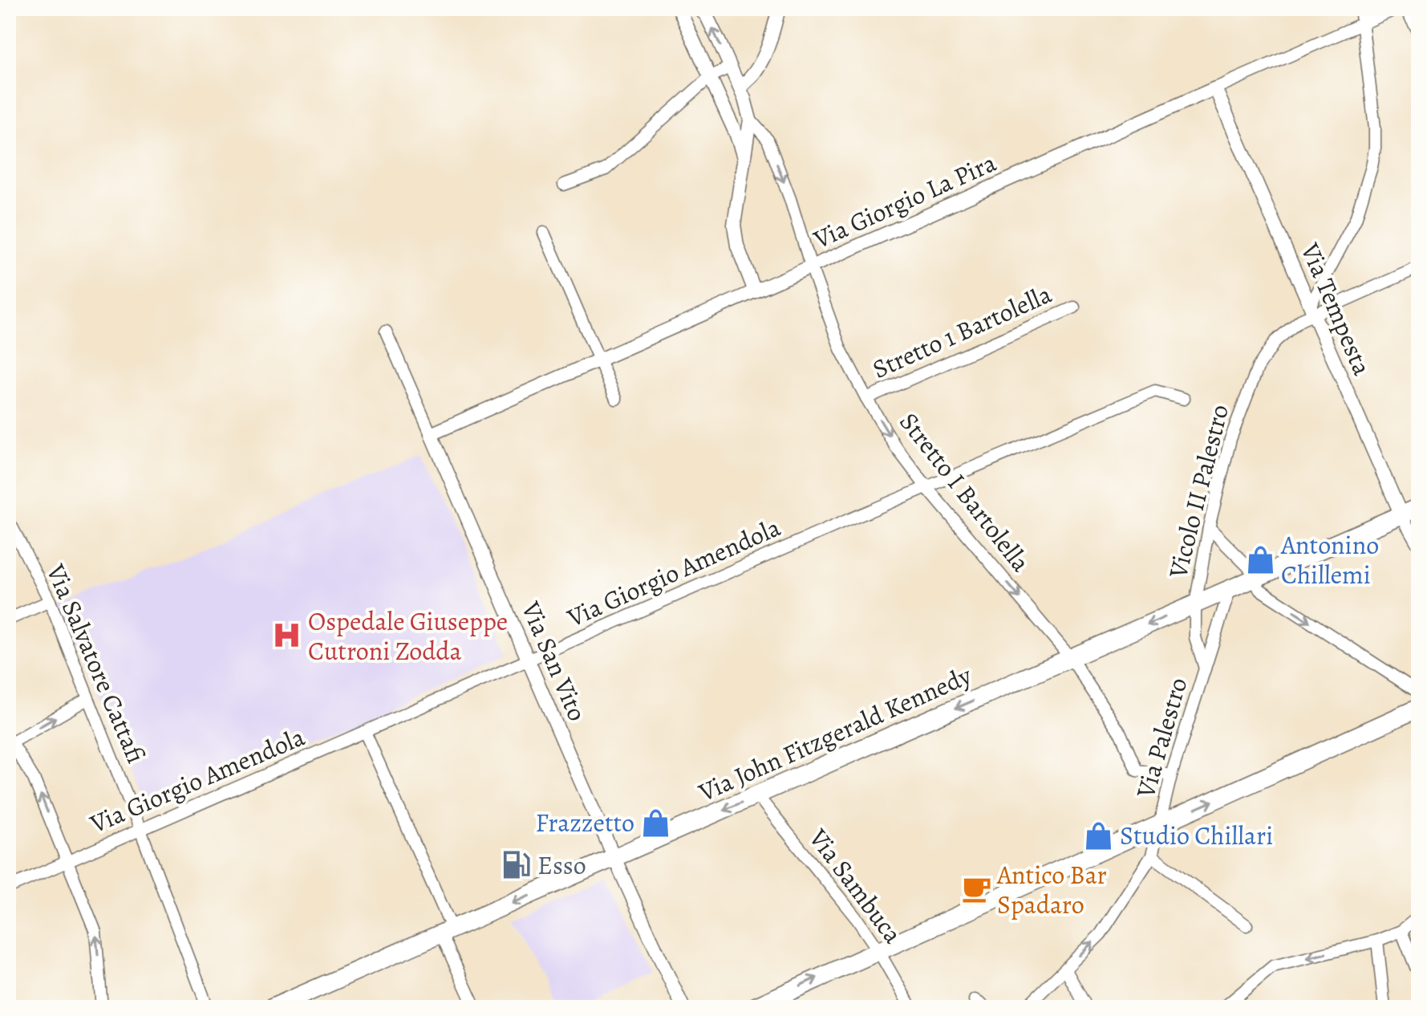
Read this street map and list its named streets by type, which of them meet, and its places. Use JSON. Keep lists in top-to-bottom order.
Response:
{
  "streets": {
    "main road": ["Via John Fitzgerald Kennedy"],
    "street": [
      "Via Giorgio La Pira",
      "Via Tempesta",
      "Stretto 1 Bartolella",
      "Vicolo II Palestro",
      "Stretto I Bartolella",
      "Via Giorgio Amendola",
      "Via San Vito",
      "Via Salvatore Cattafi",
      "Via Palestro",
      "Via Sambuca"
    ]
  },
  "crossings": [
    ["Via Giorgio La Pira", "Via Tempesta"],
    ["Via Giorgio La Pira", "Stretto I Bartolella"],
    ["Via Giorgio La Pira", "Via San Vito"],
    ["Via Tempesta", "Vicolo II Palestro"],
    ["Via Tempesta", "Via John Fitzgerald Kennedy"],
    ["Stretto 1 Bartolella", "Stretto I Bartolella"],
    ["Vicolo II Palestro", "Via John Fitzgerald Kennedy"],
    ["Vicolo II Palestro", "Via Palestro"],
    ["Stretto I Bartolella", "Via Giorgio Amendola"],
    ["Stretto I Bartolella", "Via John Fitzgerald Kennedy"],
    ["Stretto I Bartolella", "Via Palestro"],
    ["Via Giorgio Amendola", "Via San Vito"],
    ["Via Giorgio Amendola", "Via Salvatore Cattafi"],
    ["Via San Vito", "Via John Fitzgerald Kennedy"],
    ["Via John Fitzgerald Kennedy", "Via Palestro"],
    ["Via John Fitzgerald Kennedy", "Via Sambuca"]
  ],
  "one_way": ["Via John Fitzgerald Kennedy"],
  "places": {
    "shop": ["Antonino Chillemi", "Frazzetto", "Studio Chillari"],
    "hospital": ["Ospedale Giuseppe Cutroni Zodda"],
    "fuel station": ["Esso"],
    "cafe": ["Antico Bar Spadaro"]
  }
}
